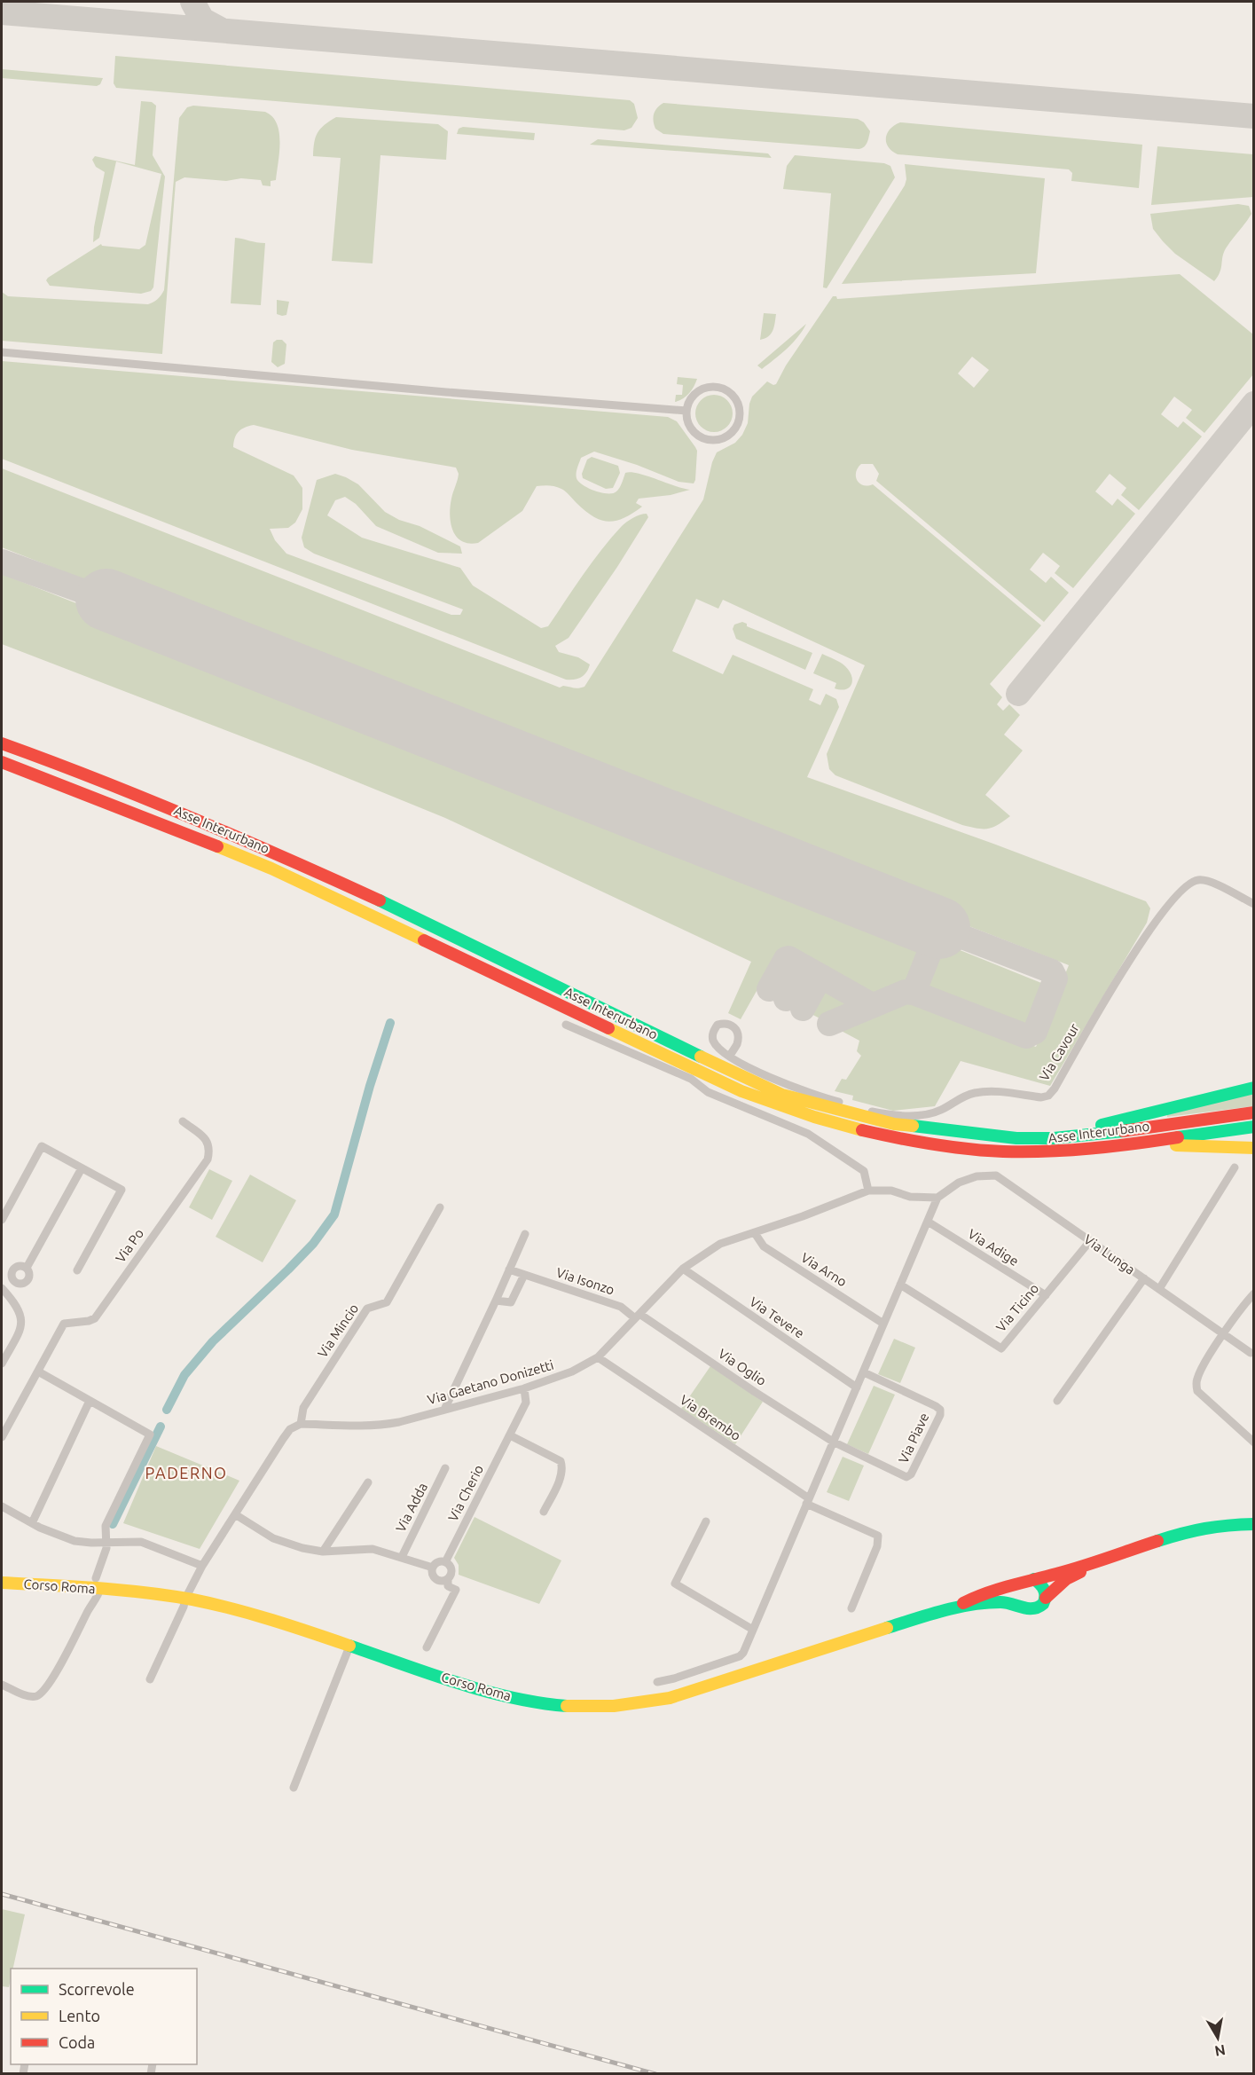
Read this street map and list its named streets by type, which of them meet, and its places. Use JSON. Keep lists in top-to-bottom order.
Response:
{
  "streets": {
    "main road": ["Asse Interurbano", "Corso Roma"],
    "street": [
      "Via Cavour",
      "Via Po",
      "Via Adige",
      "Via Lunga",
      "Via Arno",
      "Via Isonzo",
      "Via Ticino",
      "Via Tevere",
      "Via Mincio",
      "Via Oglio",
      "Via Gaetano Donizetti",
      "Via Brembo",
      "Via Piave",
      "Via Cherio",
      "Via Adda"
    ]
  },
  "crossings": [
    ["Via Adige", "Via Ticino"],
    ["Via Lunga", "Via Ticino"],
    ["Via Lunga", "Via Gaetano Donizetti"],
    ["Via Arno", "Via Gaetano Donizetti"],
    ["Via Isonzo", "Via Oglio"],
    ["Via Isonzo", "Via Gaetano Donizetti"],
    ["Via Tevere", "Via Gaetano Donizetti"],
    ["Via Mincio", "Via Gaetano Donizetti"],
    ["Via Oglio", "Via Gaetano Donizetti"],
    ["Via Oglio", "Via Piave"],
    ["Via Gaetano Donizetti", "Via Brembo"],
    ["Via Gaetano Donizetti", "Via Cherio"]
  ],
  "districts": ["PADERNO"],
  "legend": ["Scorrevole", "Lento", "Coda"],
  "north": "bottom"
}
